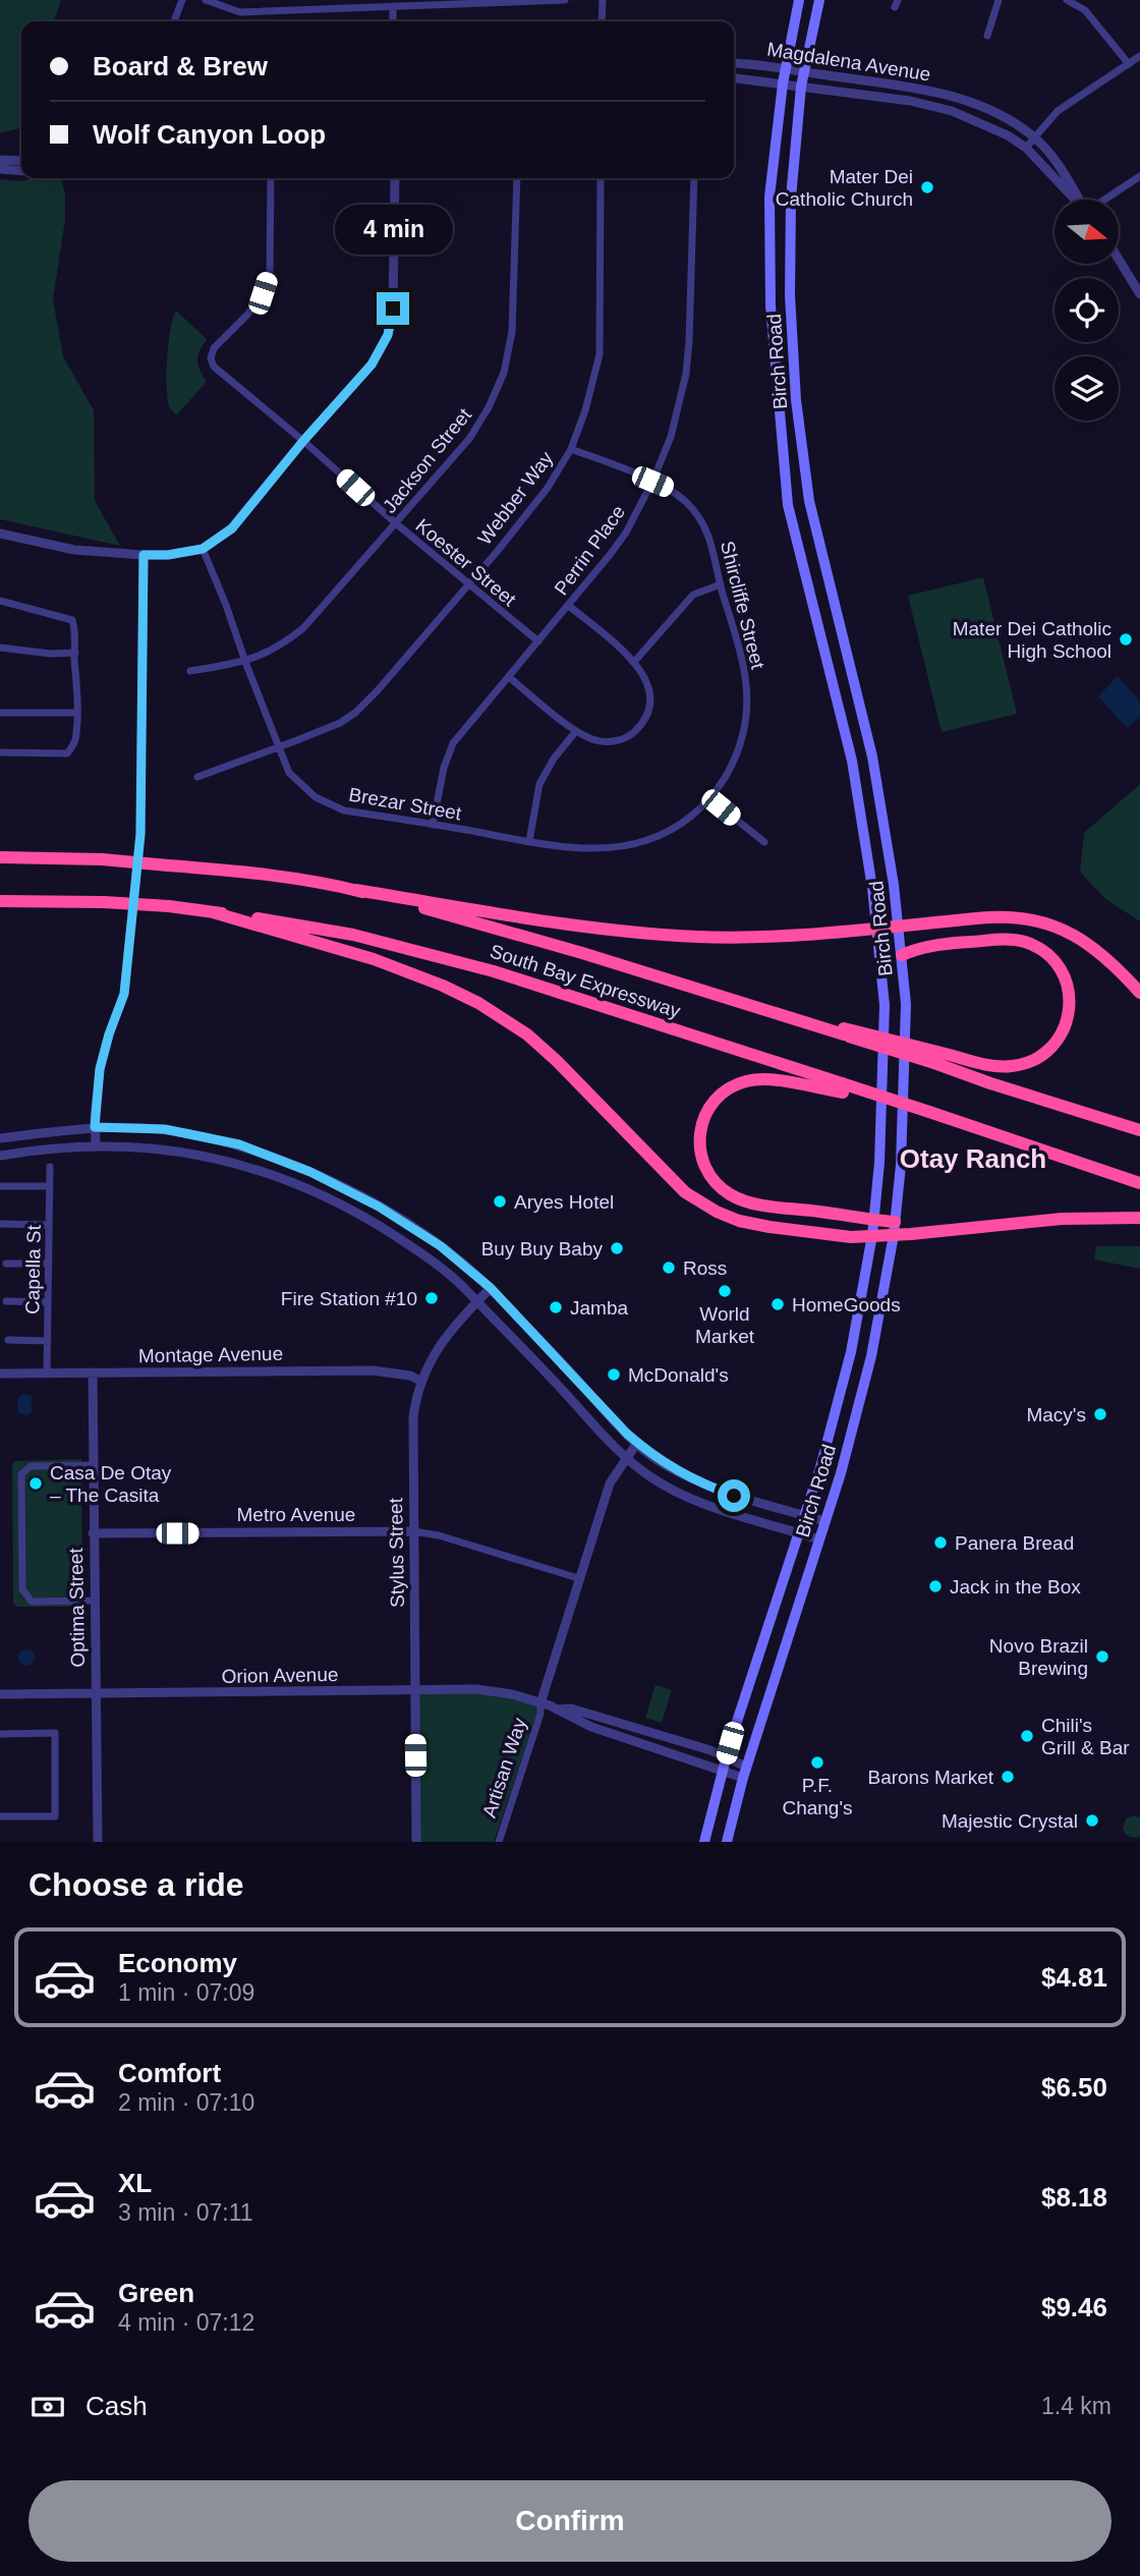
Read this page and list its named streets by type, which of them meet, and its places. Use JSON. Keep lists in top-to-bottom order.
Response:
{
  "streets": {
    "highway": ["South Bay Expressway"],
    "main road": ["Birch Road"],
    "street": [
      "Magdalena Avenue",
      "Jackson Street",
      "Webber Way",
      "Perrin Place",
      "Koester Street",
      "Shircliffe Street",
      "Brezar Street",
      "Capella St",
      "Montage Avenue",
      "Metro Avenue",
      "Stylus Street",
      "Optima Street",
      "Orion Avenue",
      "Artisan Way"
    ]
  },
  "crossings": [
    ["Magdalena Avenue", "Birch Road"],
    ["Birch Road", "Orion Avenue"],
    ["Jackson Street", "Koester Street"],
    ["Jackson Street", "Brezar Street"],
    ["Webber Way", "Koester Street"],
    ["Webber Way", "Shircliffe Street"],
    ["Webber Way", "Brezar Street"],
    ["Perrin Place", "Koester Street"],
    ["Perrin Place", "Shircliffe Street"],
    ["Perrin Place", "Brezar Street"],
    ["Shircliffe Street", "Brezar Street"],
    ["Capella St", "Montage Avenue"],
    ["Montage Avenue", "Stylus Street"],
    ["Montage Avenue", "Optima Street"],
    ["Metro Avenue", "Stylus Street"],
    ["Metro Avenue", "Optima Street"],
    ["Stylus Street", "Orion Avenue"],
    ["Optima Street", "Orion Avenue"],
    ["Orion Avenue", "Artisan Way"]
  ],
  "districts": ["Otay Ranch"],
  "places": [
    "Mater Dei Catholic Church",
    "Mater Dei Catholic High School",
    "Aryes Hotel",
    "Buy Buy Baby",
    "Ross",
    "World Market",
    "Fire Station #10",
    "HomeGoods",
    "Jamba",
    "McDonald's",
    "Macy's",
    "Casa De Otay – The Casita",
    "Panera Bread",
    "Jack in the Box",
    "Novo Brazil Brewing",
    "Chili's Grill & Bar",
    "P.F. Chang's",
    "Barons Market",
    "Majestic Crystal"
  ],
  "north": "right",
  "page": {
    "banner": ["Board & Brew", "Wolf Canyon Loop"],
    "bubble": "4 min",
    "heading": "Choose a ride",
    "list": [
      {
        "name": "Economy",
        "note": "1 min · 07:09",
        "value": "$4.81"
      },
      {
        "name": "Comfort",
        "note": "2 min · 07:10",
        "value": "$6.50"
      },
      {
        "name": "XL",
        "note": "3 min · 07:11",
        "value": "$8.18"
      },
      {
        "name": "Green",
        "note": "4 min · 07:12",
        "value": "$9.46"
      }
    ],
    "pay": ["Cash", "1.4 km"],
    "buttons": "Confirm"
  }
}
